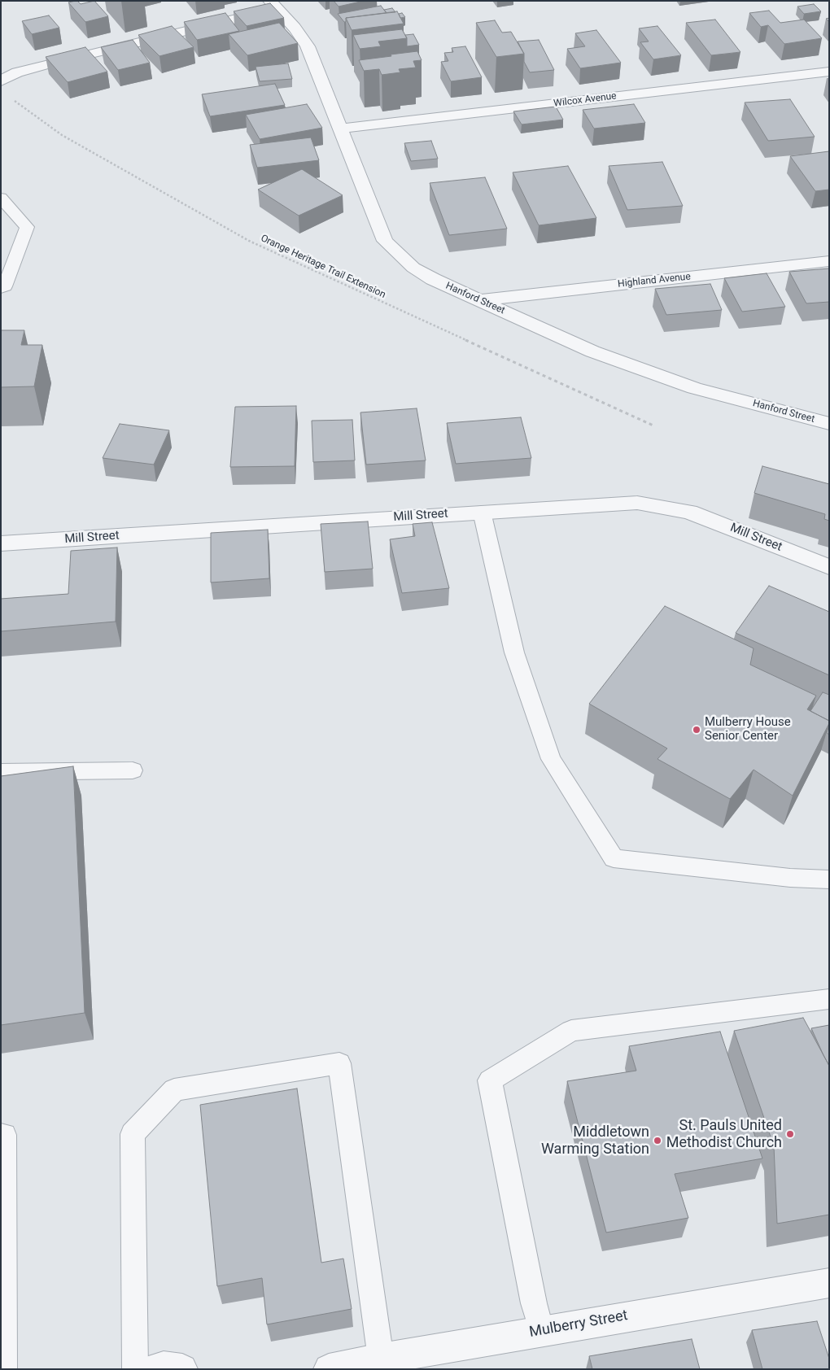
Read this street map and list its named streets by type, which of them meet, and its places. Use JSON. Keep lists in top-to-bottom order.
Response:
{
  "streets": {
    "street": [
      "Wilcox Avenue",
      "Highland Avenue",
      "Hanford Street",
      "Mill Street",
      "Mulberry Street"
    ],
    "path": ["Orange Heritage Trail Extension"]
  },
  "crossings": [
    ["Wilcox Avenue", "Hanford Street"],
    ["Highland Avenue", "Hanford Street"]
  ],
  "places": ["Mulberry House Senior Center", "St. Pauls United Methodist Church", "Middletown Warming Station"]
}
